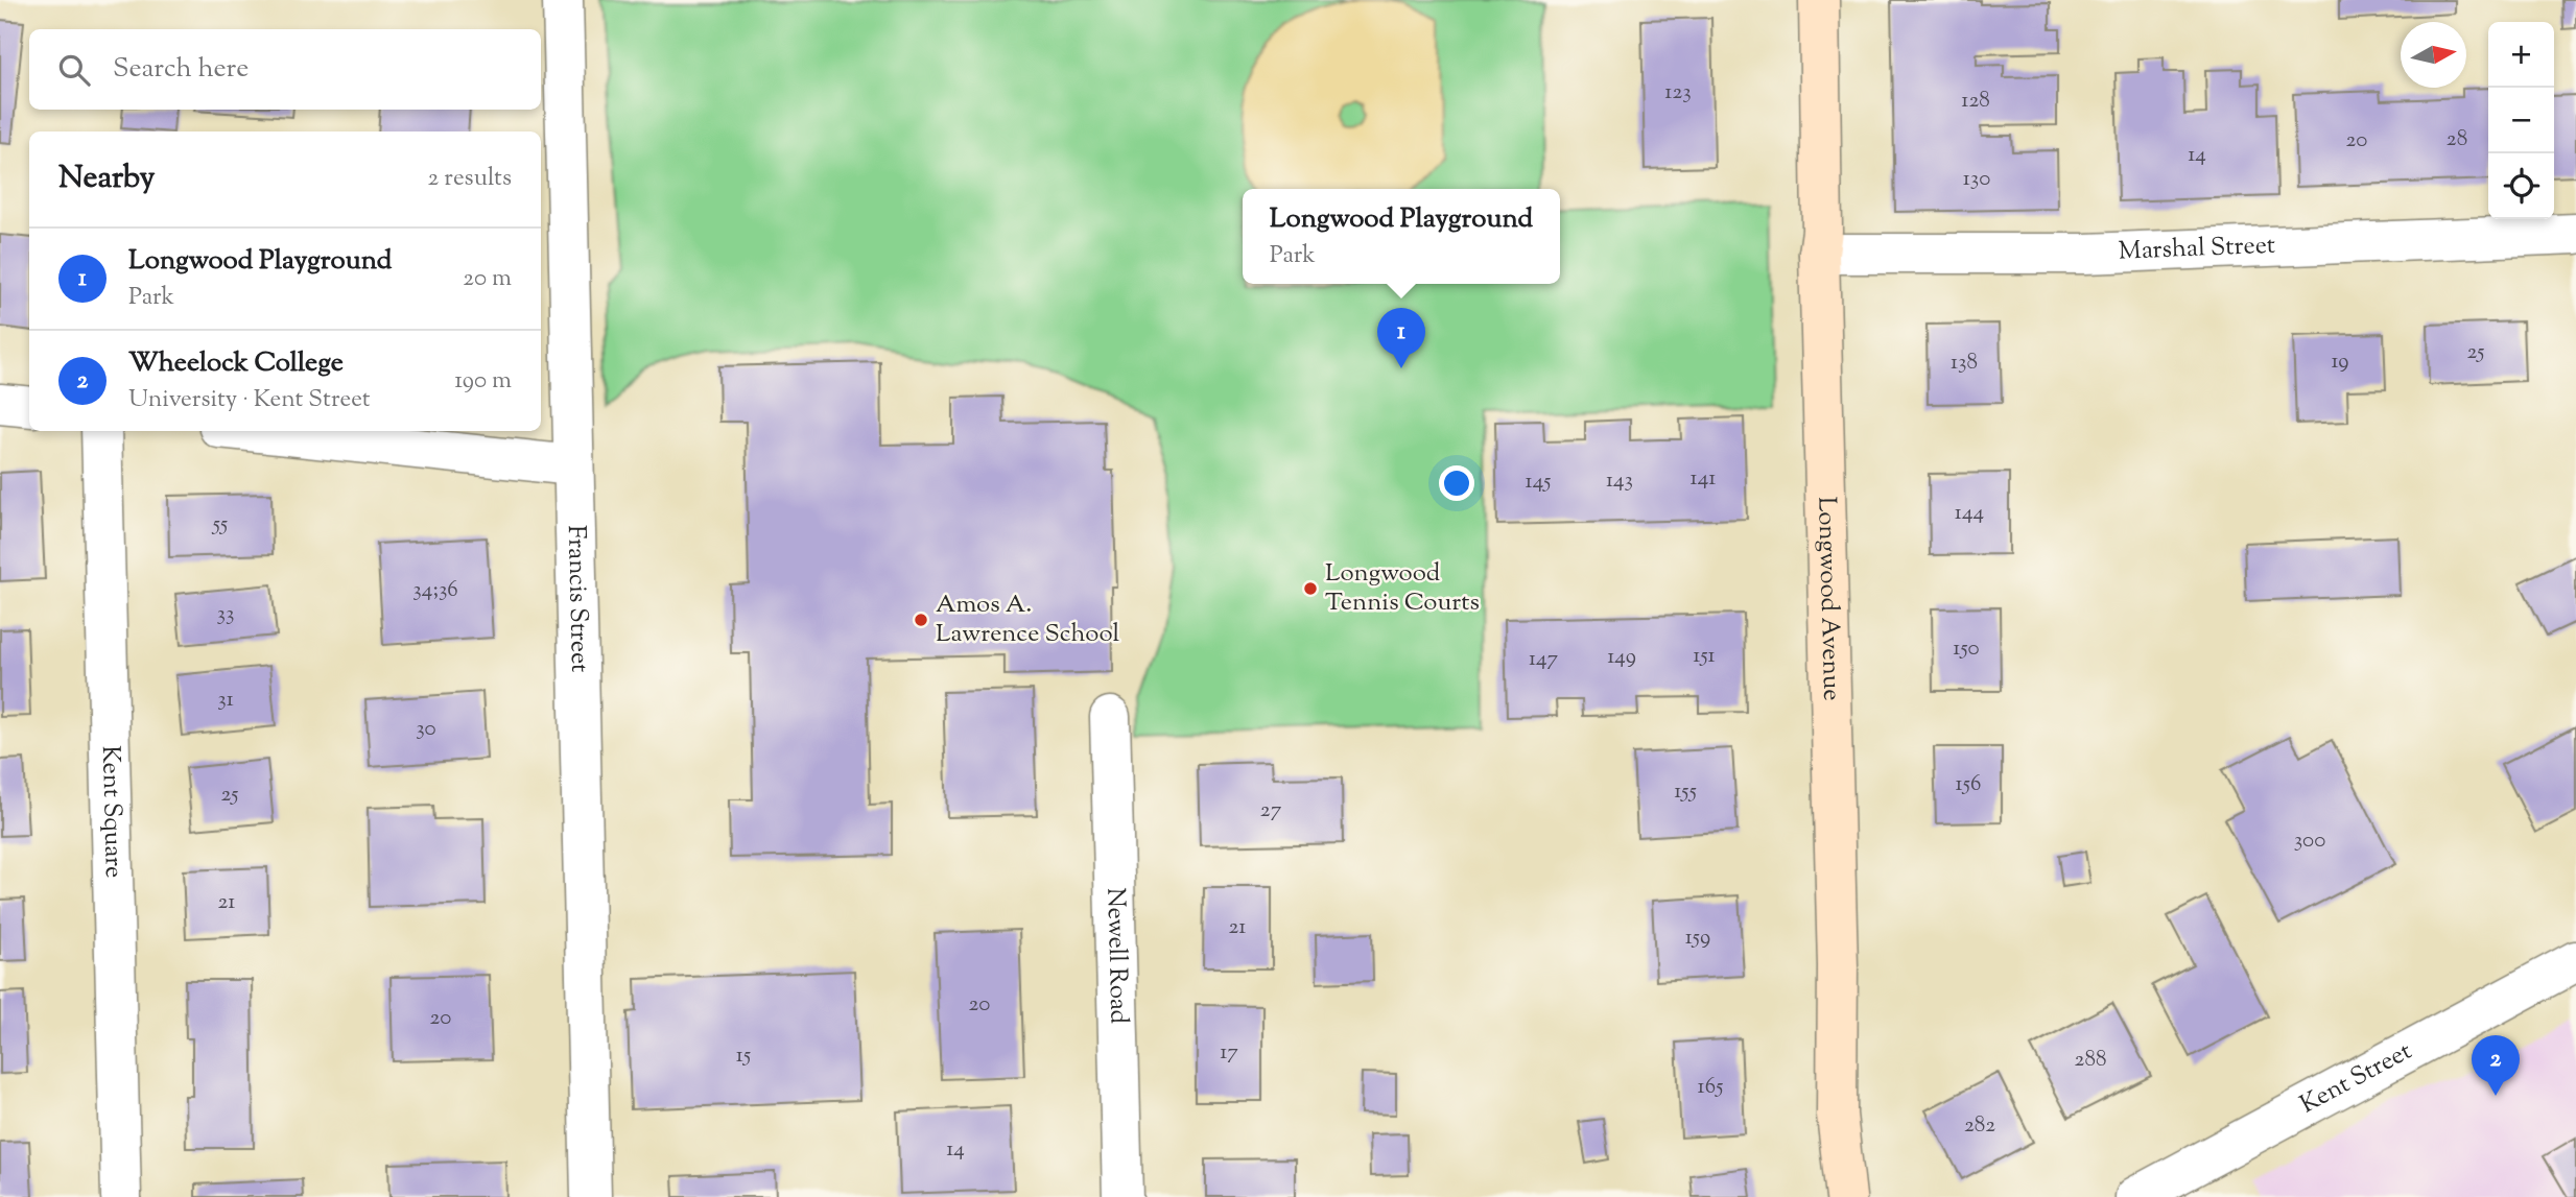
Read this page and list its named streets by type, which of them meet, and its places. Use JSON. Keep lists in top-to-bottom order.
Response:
{
  "streets": {
    "main road": ["Longwood Avenue"],
    "street": [
      "Marshal Street",
      "Francis Street",
      "Kent Square",
      "Newell Road",
      "Kent Street"
    ]
  },
  "crossings": [
    ["Marshal Street", "Longwood Avenue"]
  ],
  "places": ["Longwood Tennis Courts", "Amos A. Lawrence School"],
  "house_numbers": [
    "123",
    "128",
    "28",
    "20",
    "14",
    "130",
    "25",
    "19",
    "138",
    "141",
    "143",
    "145",
    "144",
    "55",
    "34;36",
    "33",
    "150",
    "151",
    "149",
    "147",
    "31",
    "30",
    "156",
    "155",
    "25",
    "27",
    "300",
    "21",
    "21",
    "159",
    "20",
    "20",
    "17",
    "15",
    "288",
    "165",
    "282",
    "14"
  ],
  "north": "right",
  "page": {
    "map_buttons": ["+", "−"],
    "search": "Search here",
    "heading": ["Nearby", "2 results"],
    "popup": ["Longwood Playground", "Park"],
    "list": [
      {
        "mark": "1",
        "name": "Longwood Playground",
        "note": "Park",
        "value": "20 m"
      },
      {
        "mark": "2",
        "name": "Wheelock College",
        "note": "University · Kent Street",
        "value": "190 m"
      }
    ],
    "pins": ["1", "2"]
  }
}
